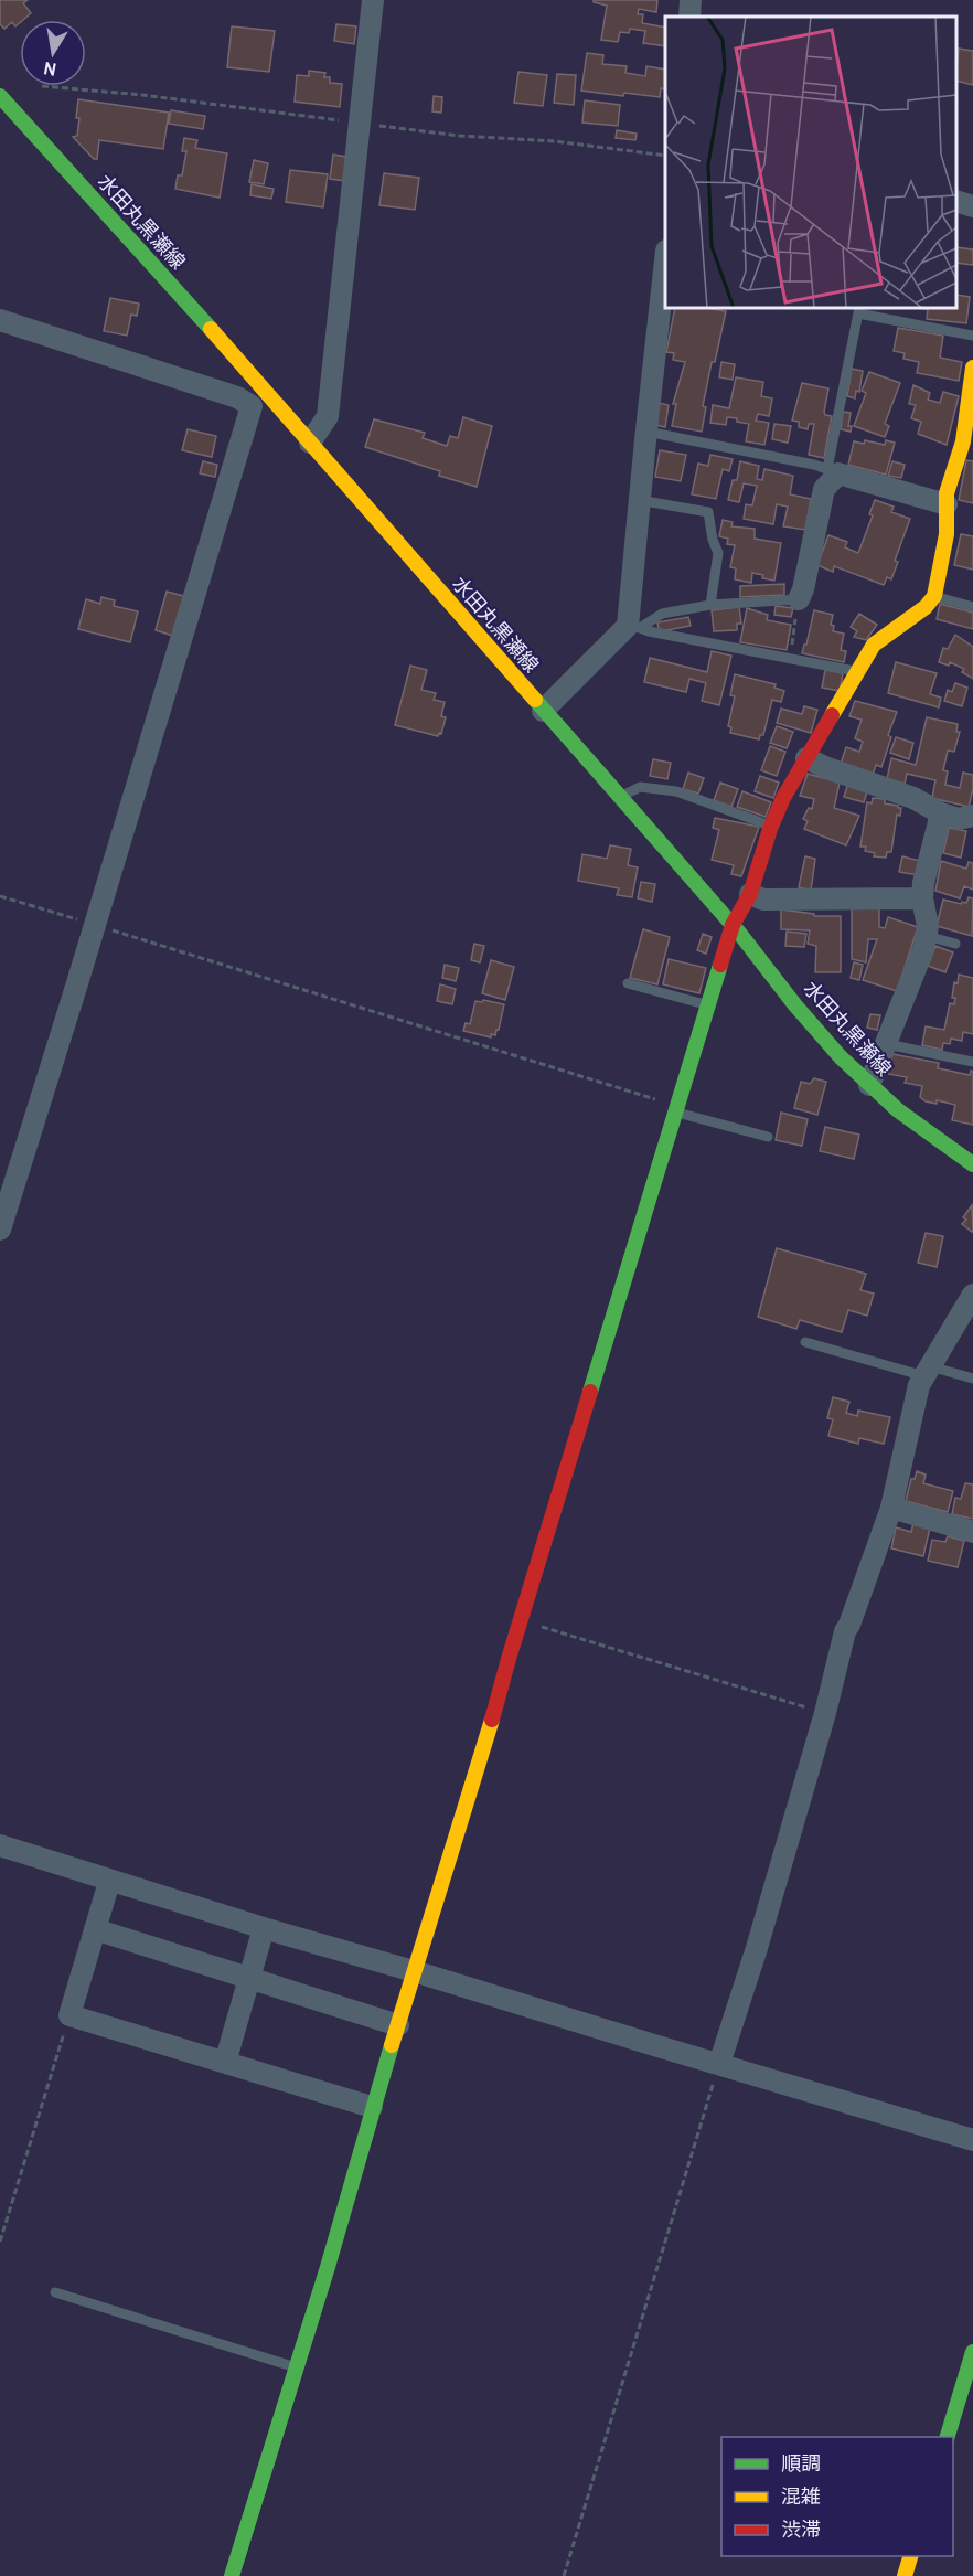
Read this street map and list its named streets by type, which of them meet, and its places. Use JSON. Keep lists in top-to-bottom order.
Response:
{
  "streets": {
    "street": ["水田丸黒瀬線"]
  },
  "legend": ["順調", "混雑", "渋滞"],
  "north": "bottom"
}
